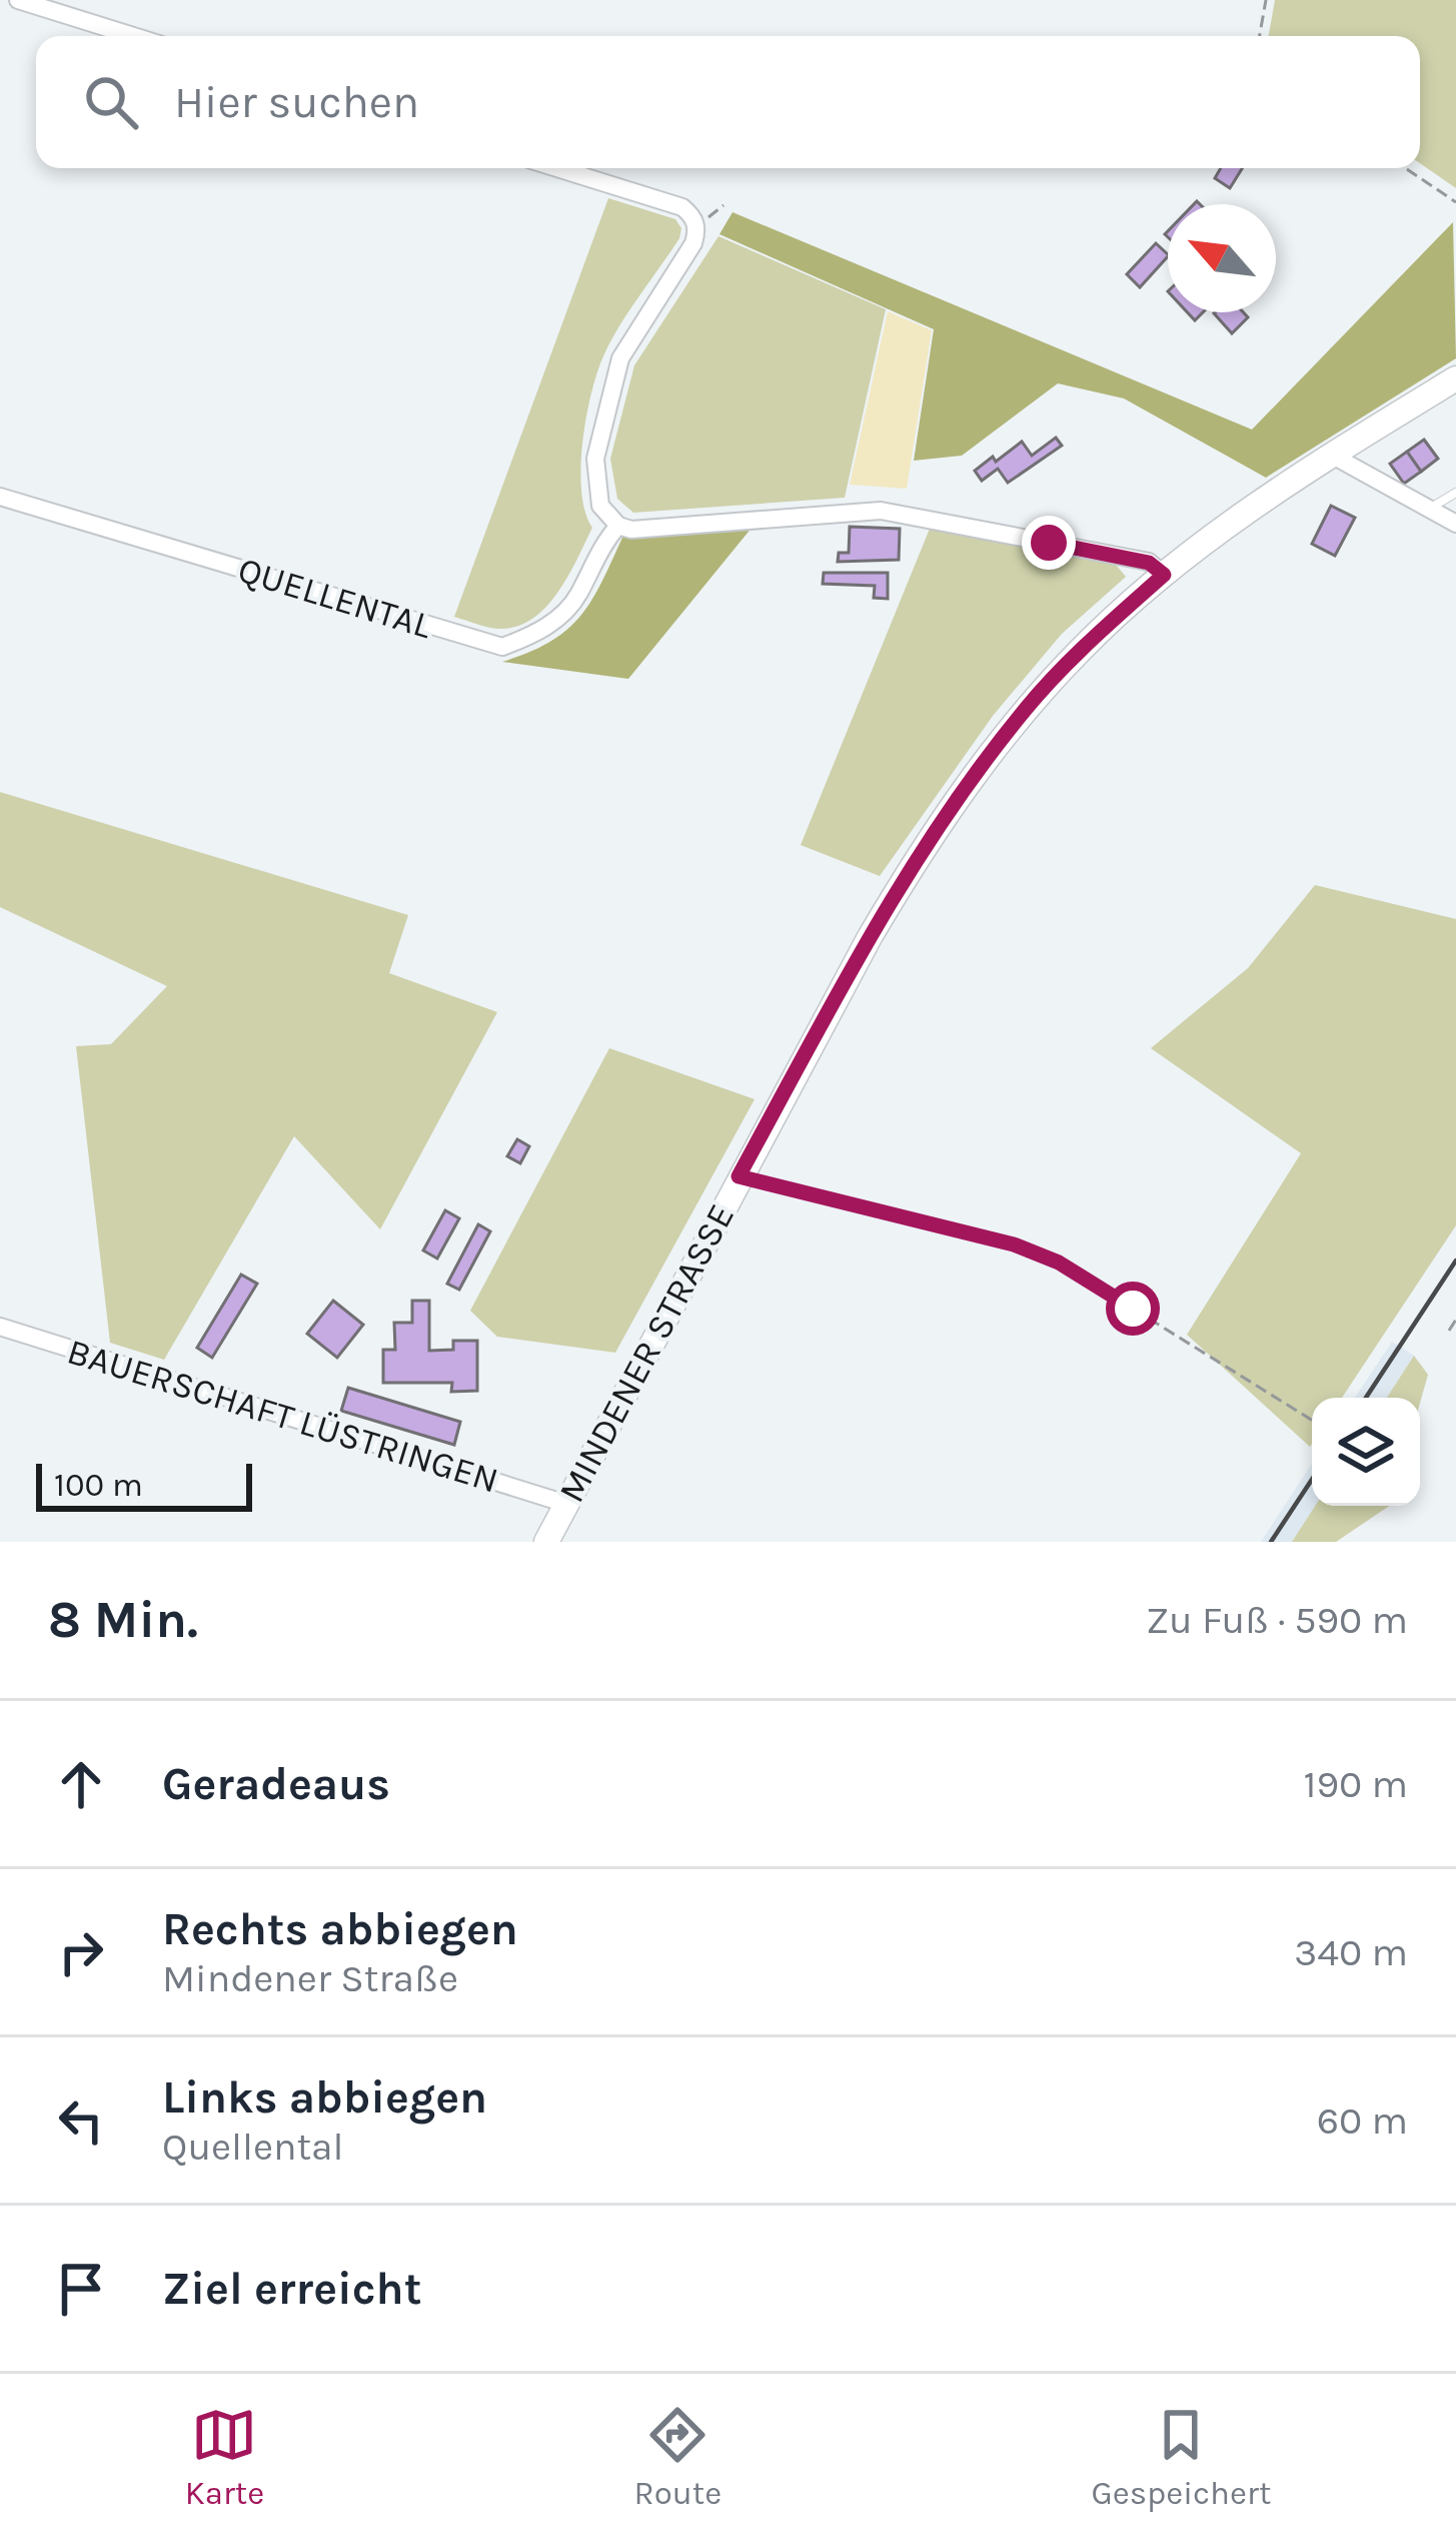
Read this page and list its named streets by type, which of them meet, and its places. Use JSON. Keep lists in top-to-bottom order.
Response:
{
  "streets": {
    "main road": ["MINDENER STRASSE"],
    "street": ["QUELLENTAL", "BAUERSCHAFT LÜSTRINGEN"]
  },
  "crossings": [
    ["MINDENER STRASSE", "BAUERSCHAFT LÜSTRINGEN"]
  ],
  "scale_bar": "100 m",
  "north": "top left",
  "page": {
    "search": "Hier suchen",
    "scale": "100 m",
    "heading": ["8 Min.", "Zu Fuß · 590 m"],
    "list": [
      ["Geradeaus", "190 m"],
      ["Rechts abbiegen", "Mindener Straße", "340 m"],
      ["Links abbiegen", "Quellental", "60 m"],
      "Ziel erreicht"
    ],
    "nav": ["Karte", "Route", "Gespeichert"]
  }
}
